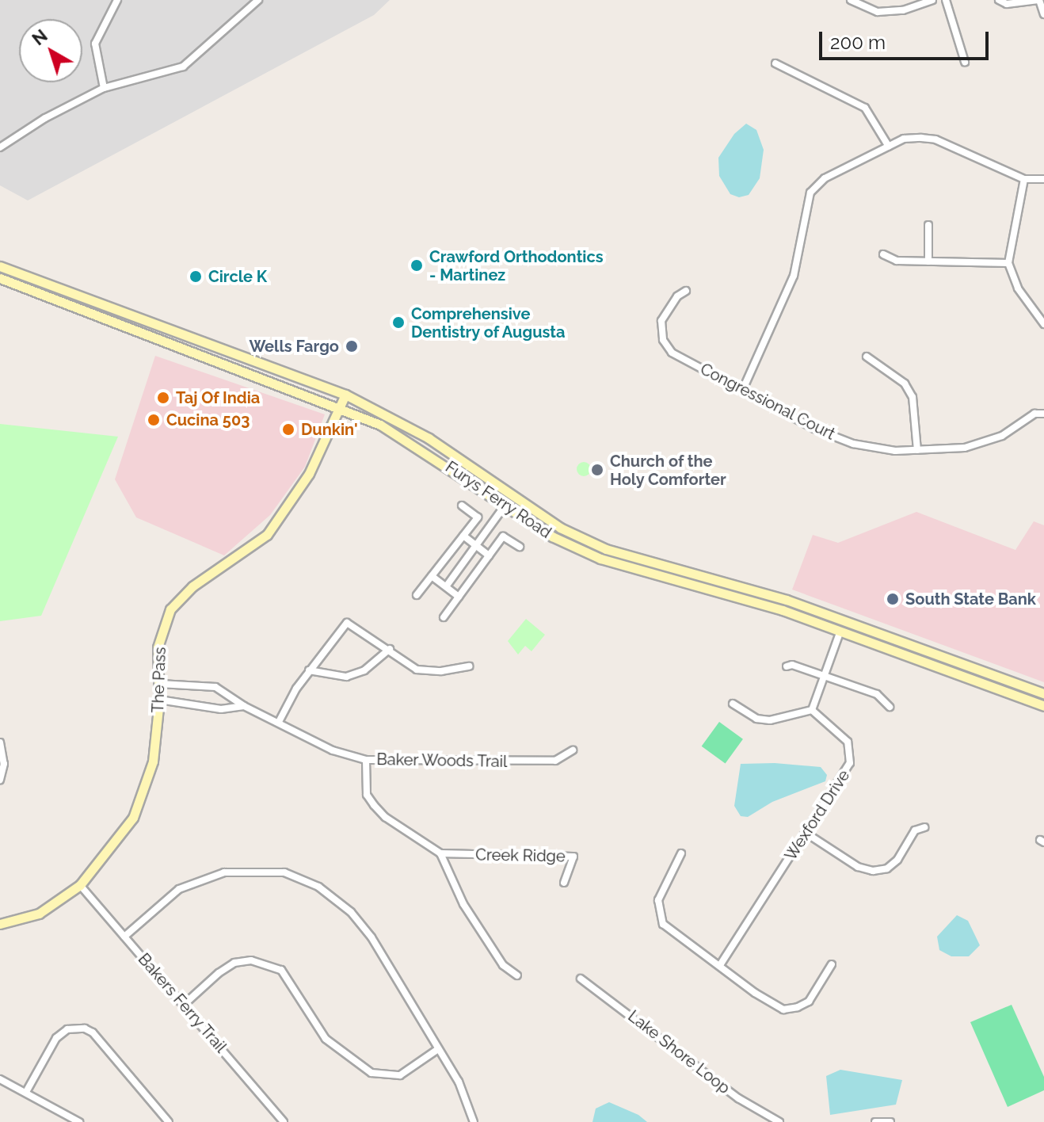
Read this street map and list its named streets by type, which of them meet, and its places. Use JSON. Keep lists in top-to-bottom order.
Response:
{
  "streets": {
    "main road": ["Furys Ferry Road", "The Pass"],
    "street": [
      "Congressional Court",
      "Baker Woods Trail",
      "Wexford Drive",
      "Creek Ridge",
      "Bakers Ferry Trail",
      "Lake Shore Loop"
    ]
  },
  "crossings": [
    ["Furys Ferry Road", "The Pass"],
    ["The Pass", "Baker Woods Trail"],
    ["The Pass", "Bakers Ferry Trail"]
  ],
  "places": [
    "Crawford Orthodontics - Martinez",
    "Circle K",
    "Comprehensive Dentistry of Augusta",
    "Wells Fargo",
    "Taj Of India",
    "Cucina 503",
    "Dunkin'",
    "Church of the Holy Comforter",
    "South State Bank"
  ],
  "scale_bar": "200 m",
  "north": "top left"
}
